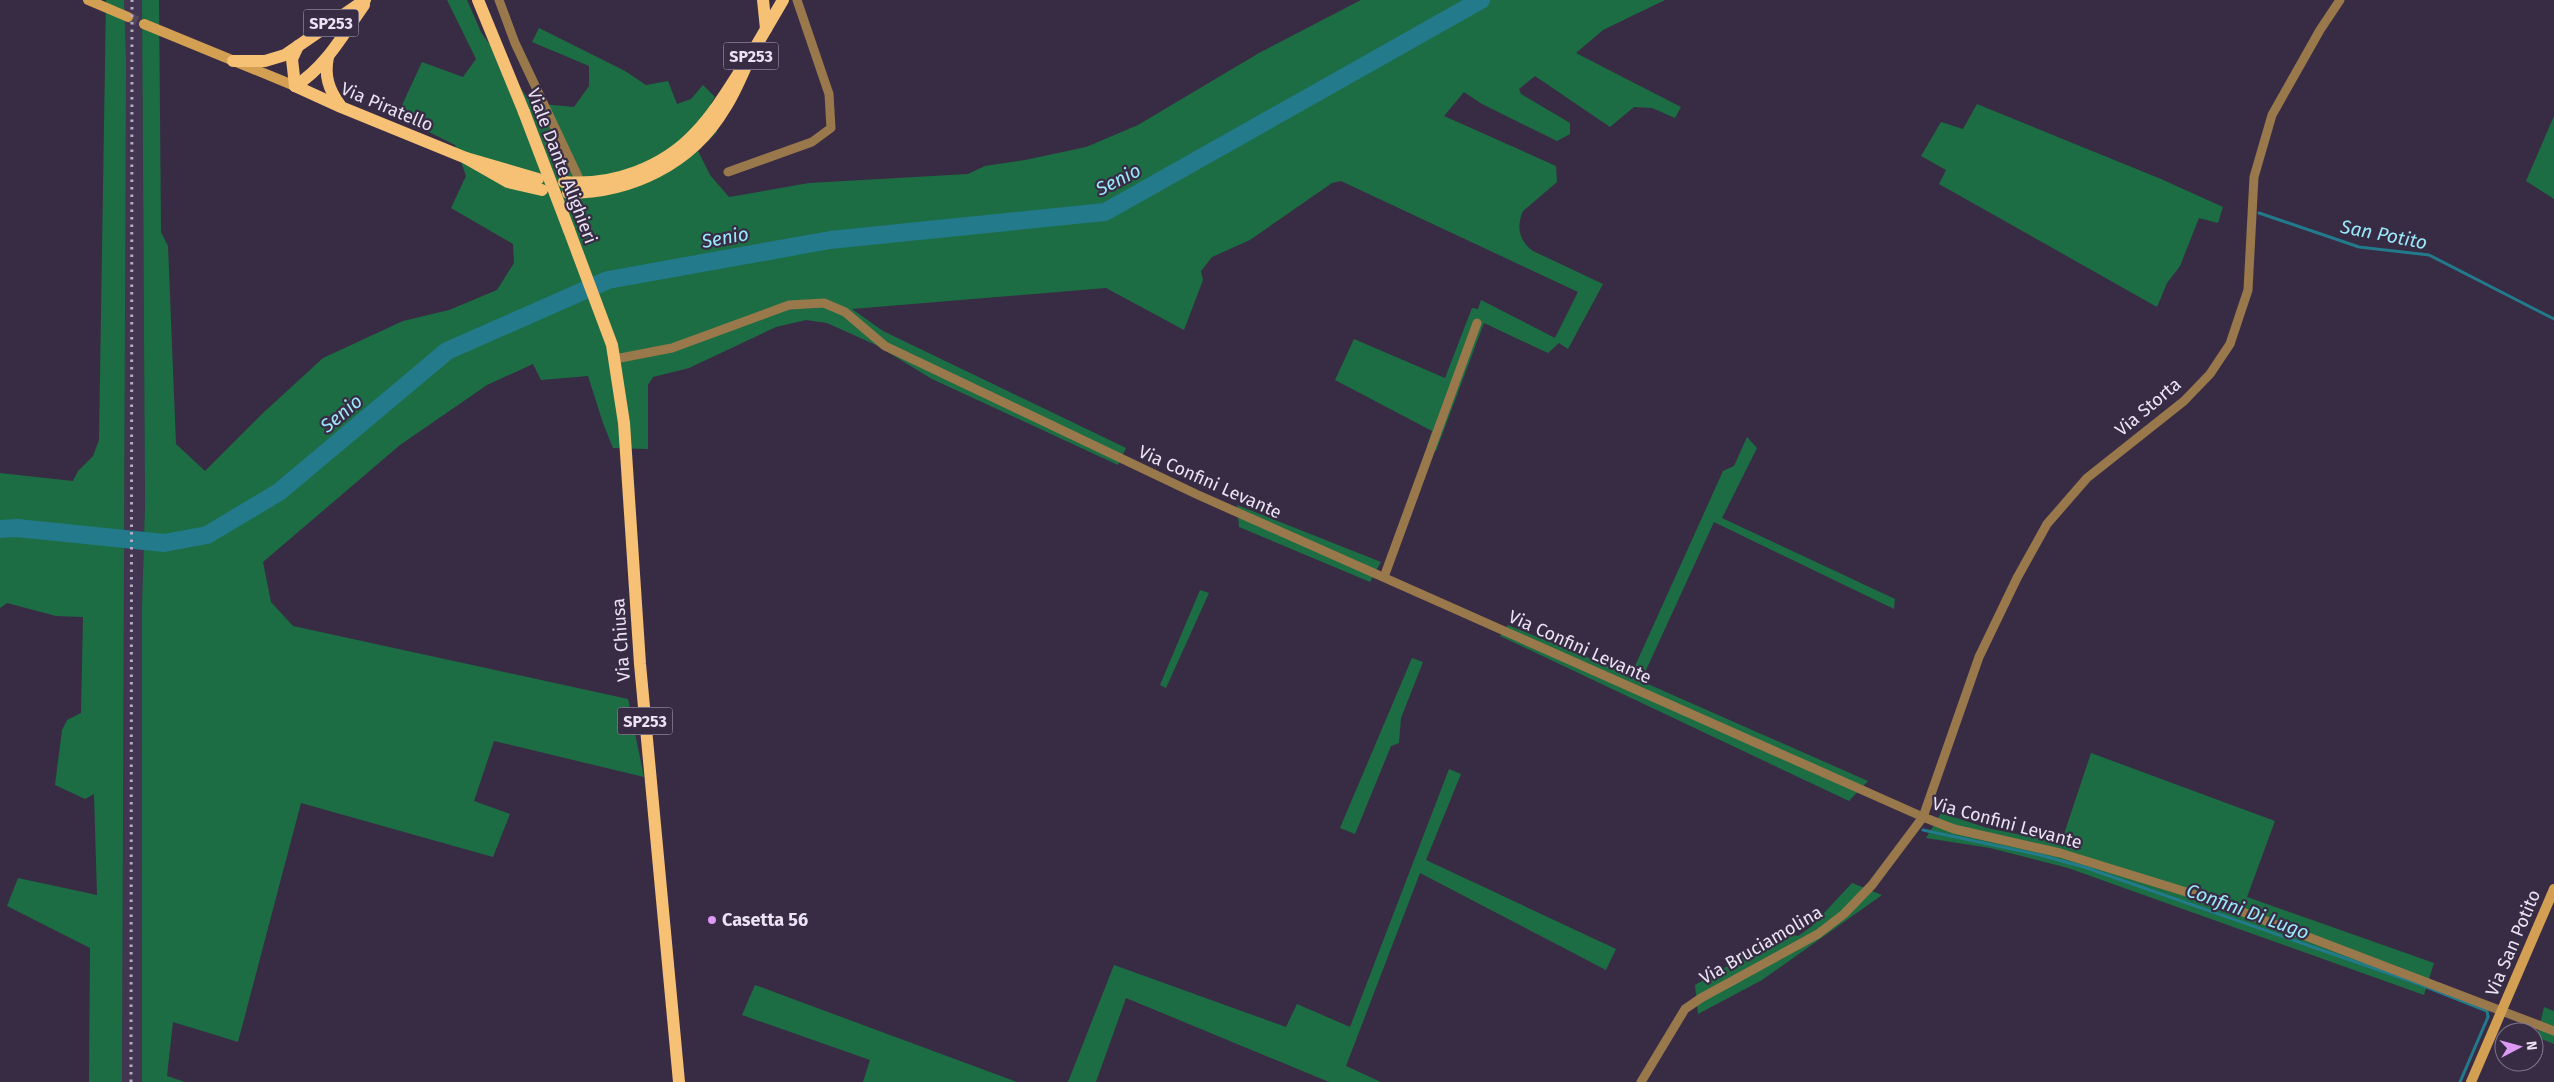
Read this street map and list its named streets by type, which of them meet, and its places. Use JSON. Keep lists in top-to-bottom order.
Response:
{
  "streets": {
    "main road": [
      "SP253",
      "Via Piratello",
      "Viale Dante Alighieri",
      "Via Chiusa"
    ],
    "street": [
      "Via Storta",
      "Via Confini Levante",
      "Via San Potito",
      "Via Bruciamolina"
    ]
  },
  "crossings": [
    ["SP253", "Via Piratello"],
    ["Viale Dante Alighieri", "Via Chiusa"],
    ["Via Storta", "Via Confini Levante"],
    ["Via Storta", "Via Bruciamolina"],
    ["Via Confini Levante", "Via Chiusa"],
    ["Via Confini Levante", "Via San Potito"],
    ["Via Confini Levante", "Via Bruciamolina"]
  ],
  "water": ["Senio", "San Potito", "Confini Di Lugo"],
  "places": ["Casetta 56"],
  "north": "right"
}
